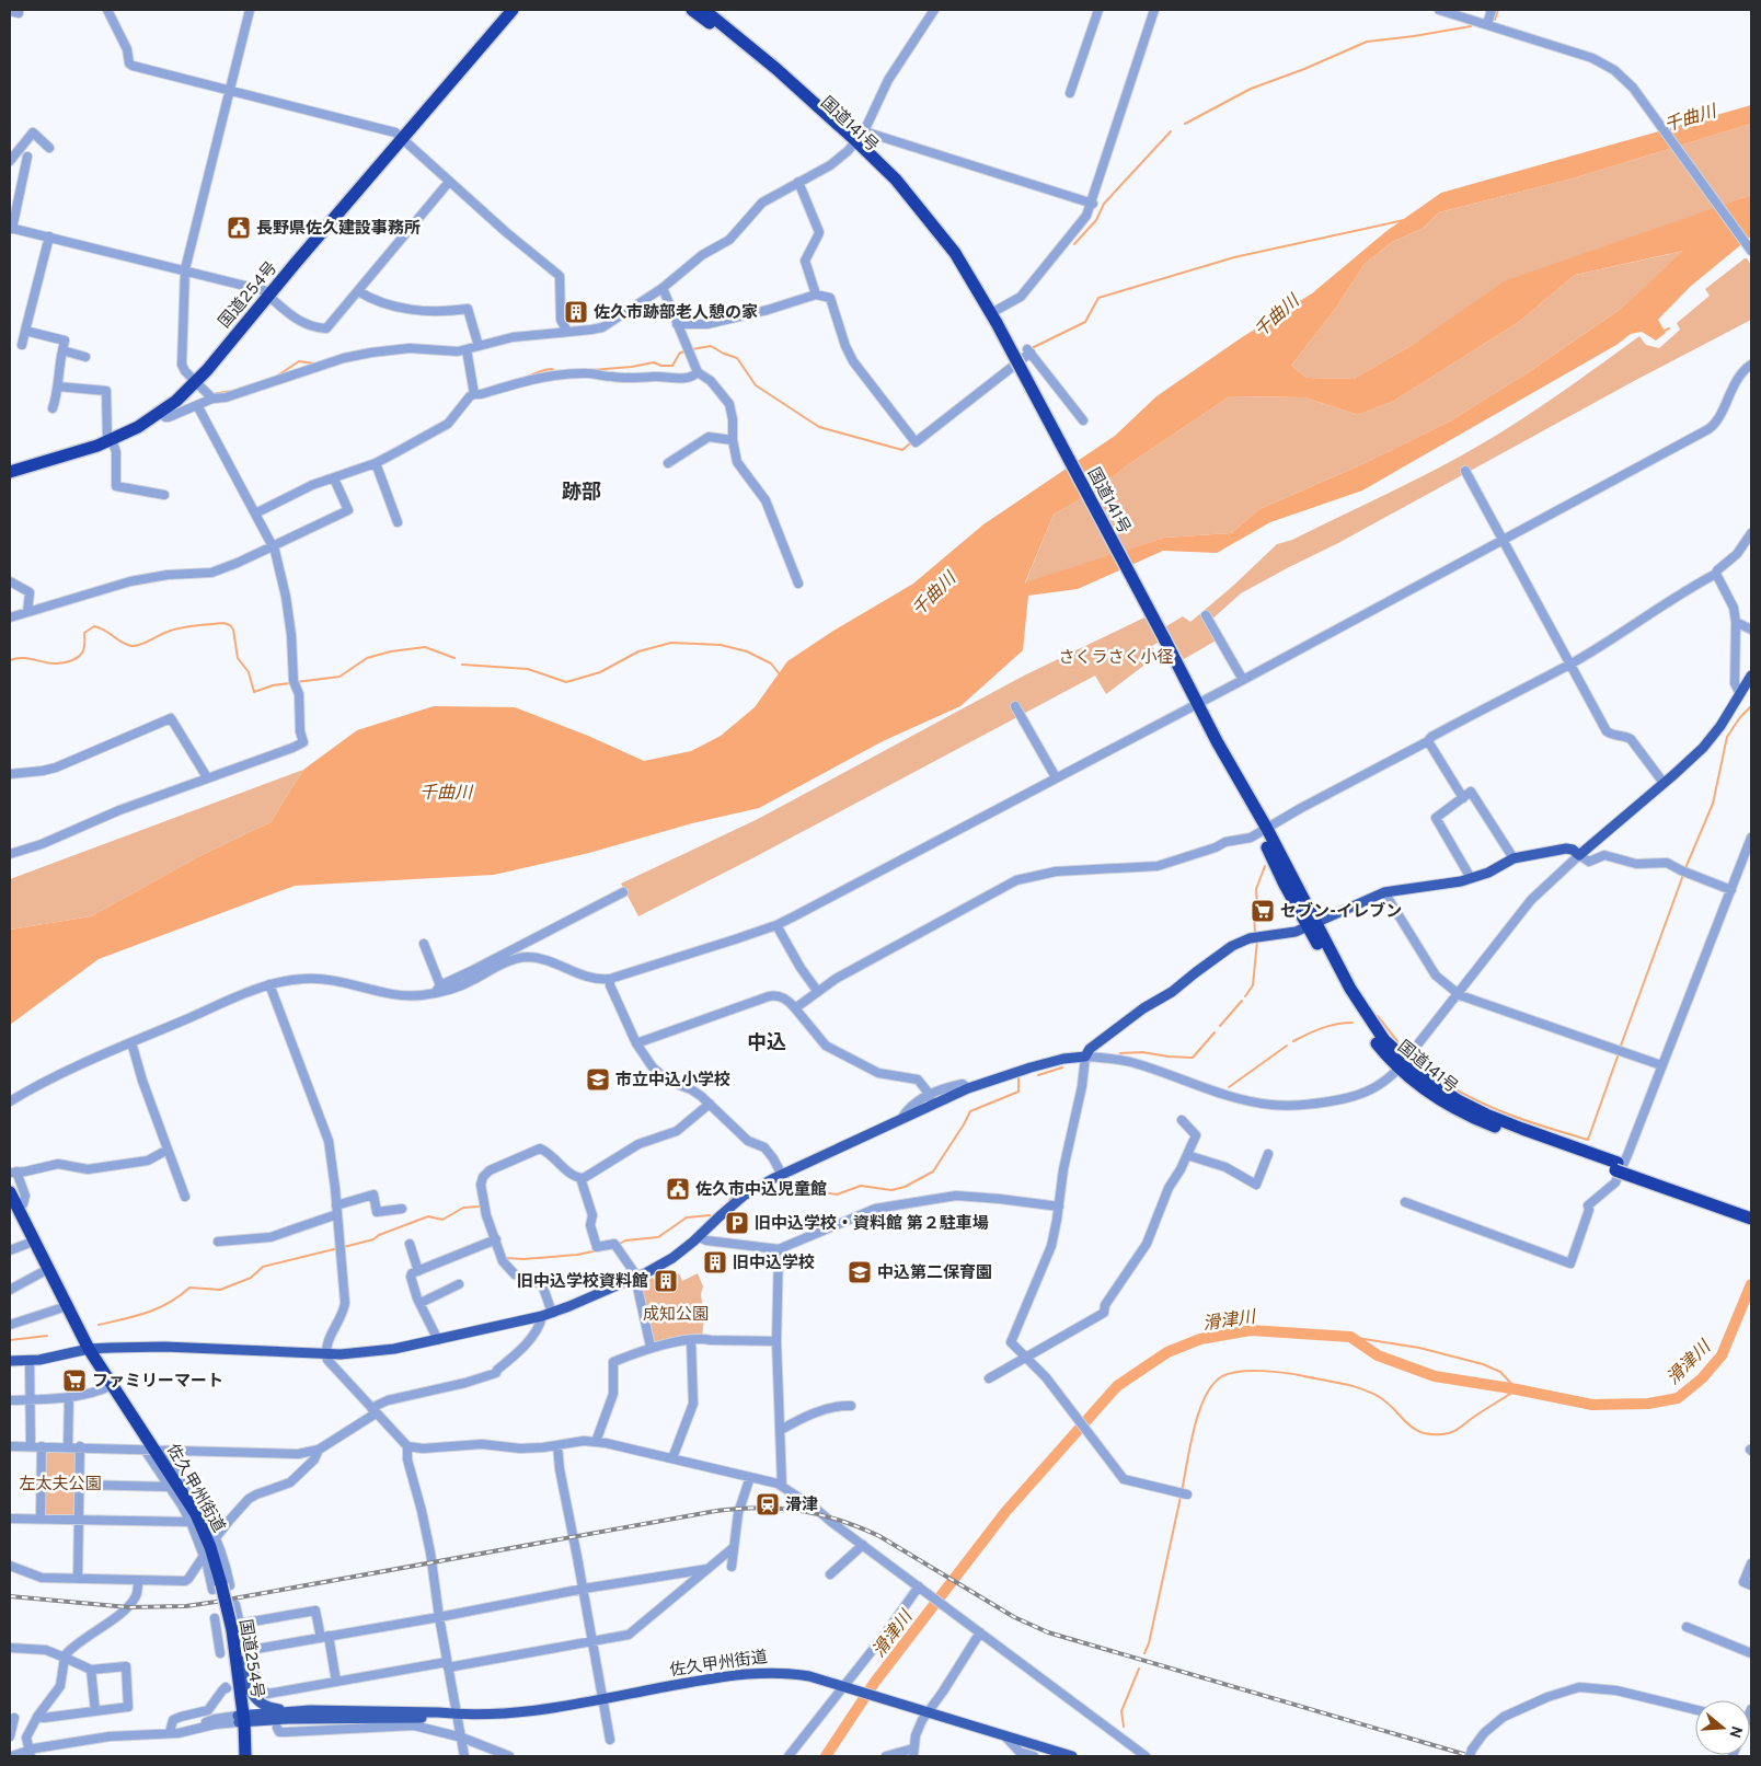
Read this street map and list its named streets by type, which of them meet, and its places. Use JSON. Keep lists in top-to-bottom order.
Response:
{
  "streets": {
    "highway": ["国道141号", "国道254号", "佐久甲州街道"]
  },
  "crossings": [
    ["国道254号", "佐久甲州街道"]
  ],
  "districts": ["跡部", "中込"],
  "water": ["千曲川", "滑津川"],
  "parks": ["さくラさく小径", "成知公園", "左太夫公園"],
  "places": {
    "public building": ["長野県佐久建設事務所", "佐久市中込児童館"],
    "building": ["佐久市跡部老人憩の家", "旧中込学校", "旧中込学校資料館"],
    "supermarket": ["セブン-イレブン", "ファミリーマート"],
    "school or university": ["市立中込小学校", "中込第二保育園"],
    "parking": ["旧中込学校・資料館 第２駐車場"],
    "station": ["滑津"]
  },
  "north": "right"
}
